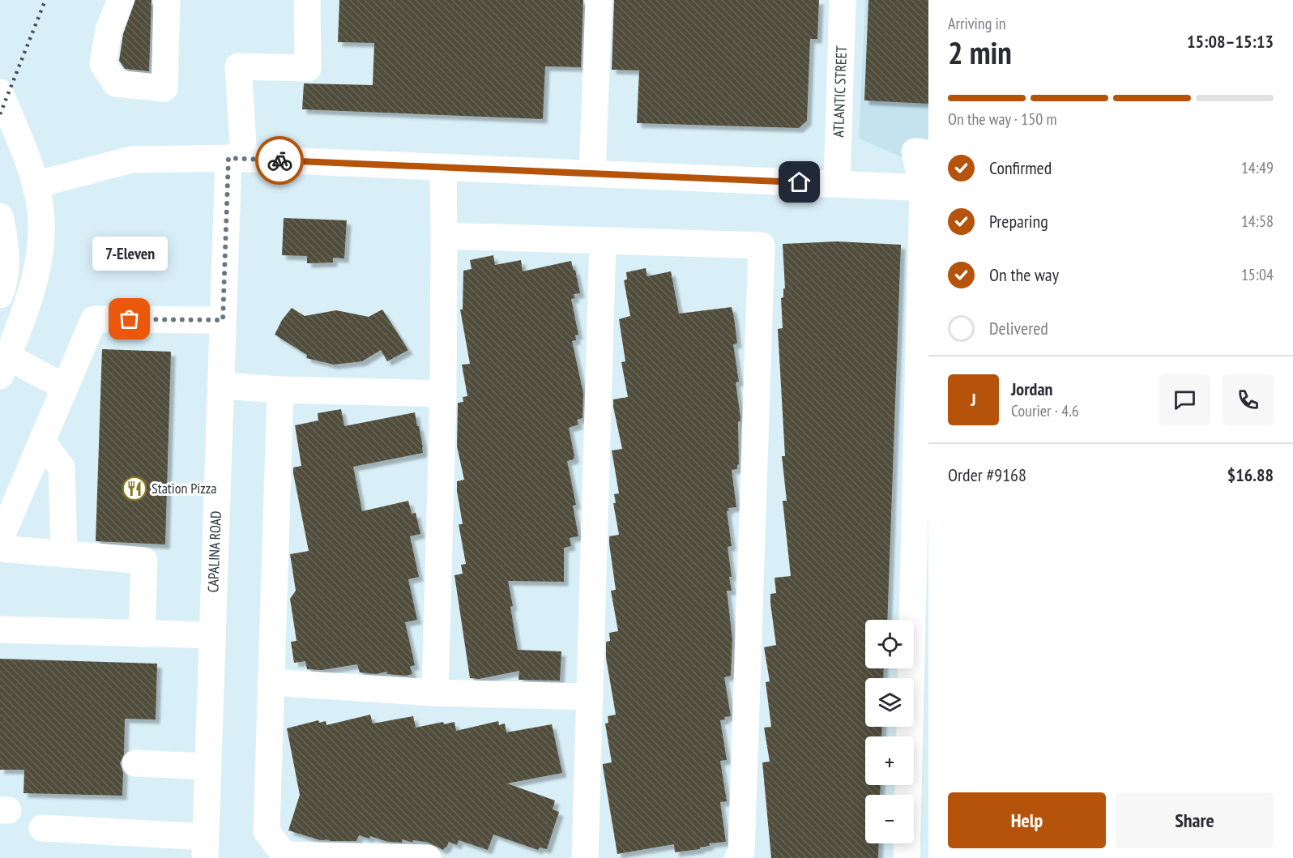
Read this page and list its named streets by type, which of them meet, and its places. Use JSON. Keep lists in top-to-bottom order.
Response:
{
  "streets": {
    "street": ["ATLANTIC STREET", "CAPALINA ROAD"]
  },
  "places": {
    "other": ["7-Eleven"],
    "restaurant": ["Station Pizza"]
  },
  "page": {
    "heading": ["2 min", "Arriving in", "15:08–15:13"],
    "panel": [
      "Jordan",
      "Courier · 4.6",
      "Order #9168",
      "$16.88"
    ],
    "bar": "On the way · 150 m",
    "list": [
      ["Confirmed", "14:49"],
      ["Preparing", "14:58"],
      ["On the way", "15:04"],
      "Delivered"
    ],
    "bubble": "7-Eleven",
    "round": "J",
    "map_buttons": ["+", "−"],
    "buttons": ["Help", "Share"]
  }
}
